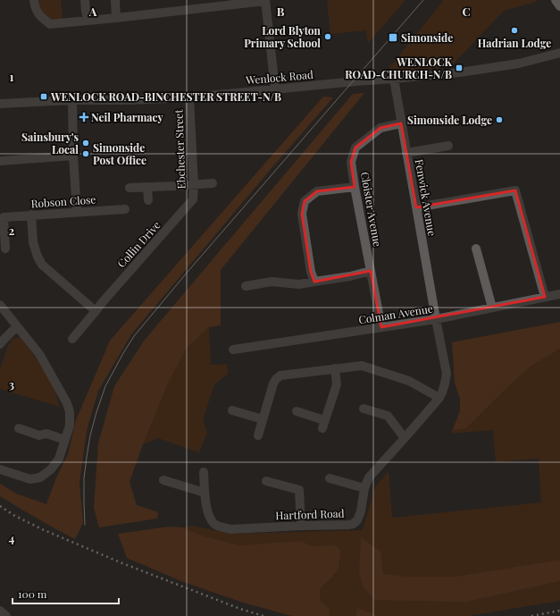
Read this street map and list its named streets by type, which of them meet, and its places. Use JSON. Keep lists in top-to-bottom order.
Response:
{
  "streets": {
    "street": [
      "Wenlock Road",
      "Ebchester Street",
      "Fenwick Avenue",
      "Robson Close",
      "Cloister Avenue",
      "Collin Drive",
      "Colman Avenue",
      "Hartford Road"
    ]
  },
  "crossings": [
    ["Wenlock Road", "Ebchester Street"],
    ["Wenlock Road", "Fenwick Avenue"],
    ["Ebchester Street", "Collin Drive"],
    ["Fenwick Avenue", "Cloister Avenue"],
    ["Fenwick Avenue", "Colman Avenue"],
    ["Fenwick Avenue", "Hartford Road"],
    ["Cloister Avenue", "Colman Avenue"],
    ["Colman Avenue", "Hartford Road"]
  ],
  "places": {
    "other": [
      "Hadrian Lodge",
      "Lord Blyton Primary School",
      "Simonside Lodge",
      "Sainsbury's Local",
      "Simonside Post Office"
    ],
    "transit": ["Simonside", "WENLOCK ROAD-CHURCH-N/B", "WENLOCK ROAD-BINCHESTER STREET-N/B"],
    "health": ["Neil Pharmacy"]
  },
  "scale_bar": "100 m",
  "grid": {
    "columns": ["A", "B", "C"],
    "rows": [
      "1",
      "2",
      "3",
      "4"
    ]
  }
}
